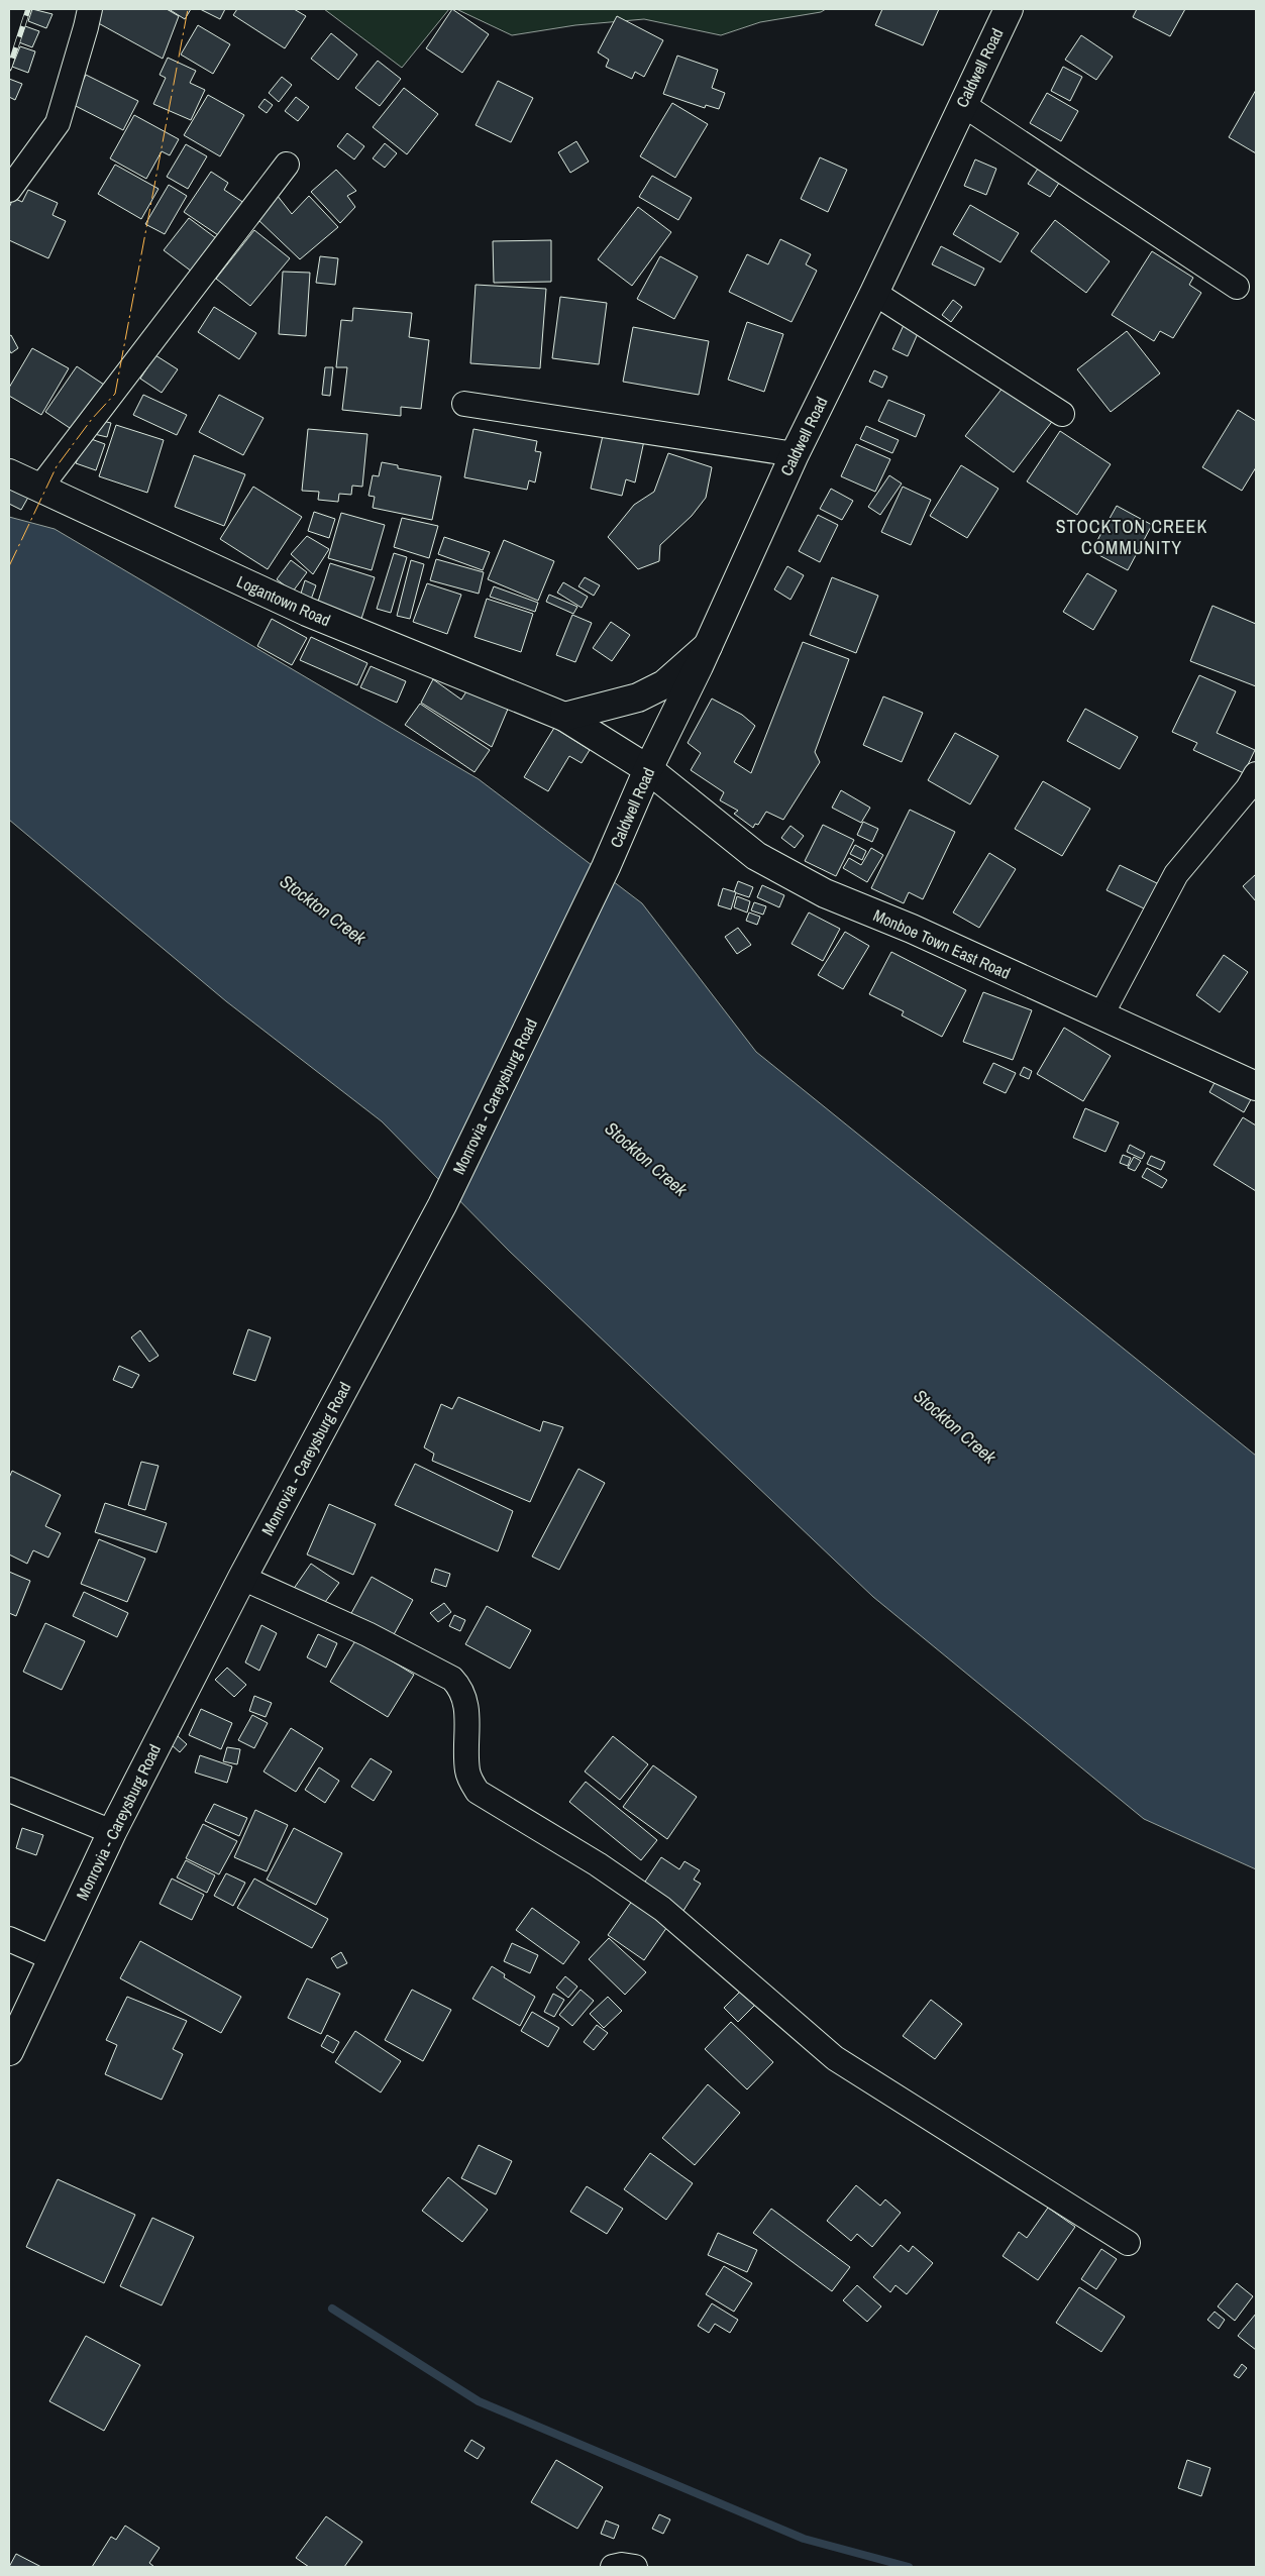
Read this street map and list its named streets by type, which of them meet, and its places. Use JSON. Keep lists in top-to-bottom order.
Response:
{
  "streets": {
    "main road": [
      "Caldwell Road",
      "Logantown Road",
      "Monboe Town East Road",
      "Monrovia - Careysburg Road"
    ]
  },
  "crossings": [
    ["Caldwell Road", "Logantown Road"],
    ["Caldwell Road", "Monboe Town East Road"],
    ["Caldwell Road", "Monrovia - Careysburg Road"],
    ["Logantown Road", "Monboe Town East Road"]
  ],
  "districts": ["STOCKTON CREEK COMMUNITY"],
  "water": ["Stockton Creek"]
}
